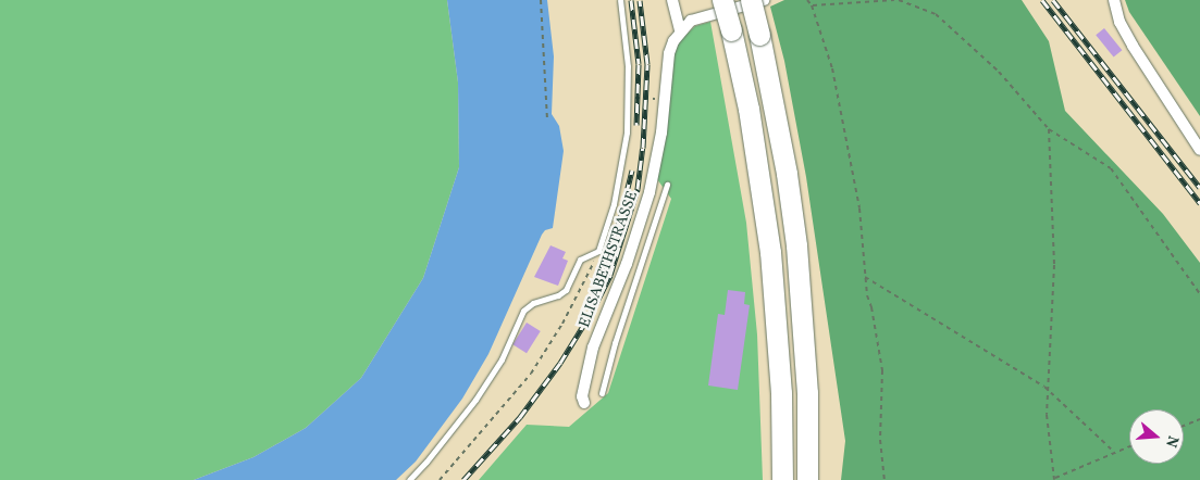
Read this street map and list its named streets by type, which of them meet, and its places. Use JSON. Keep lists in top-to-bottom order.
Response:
{
  "streets": {
    "street": ["ELISABETHSTRASSE"]
  },
  "north": "right"
}
